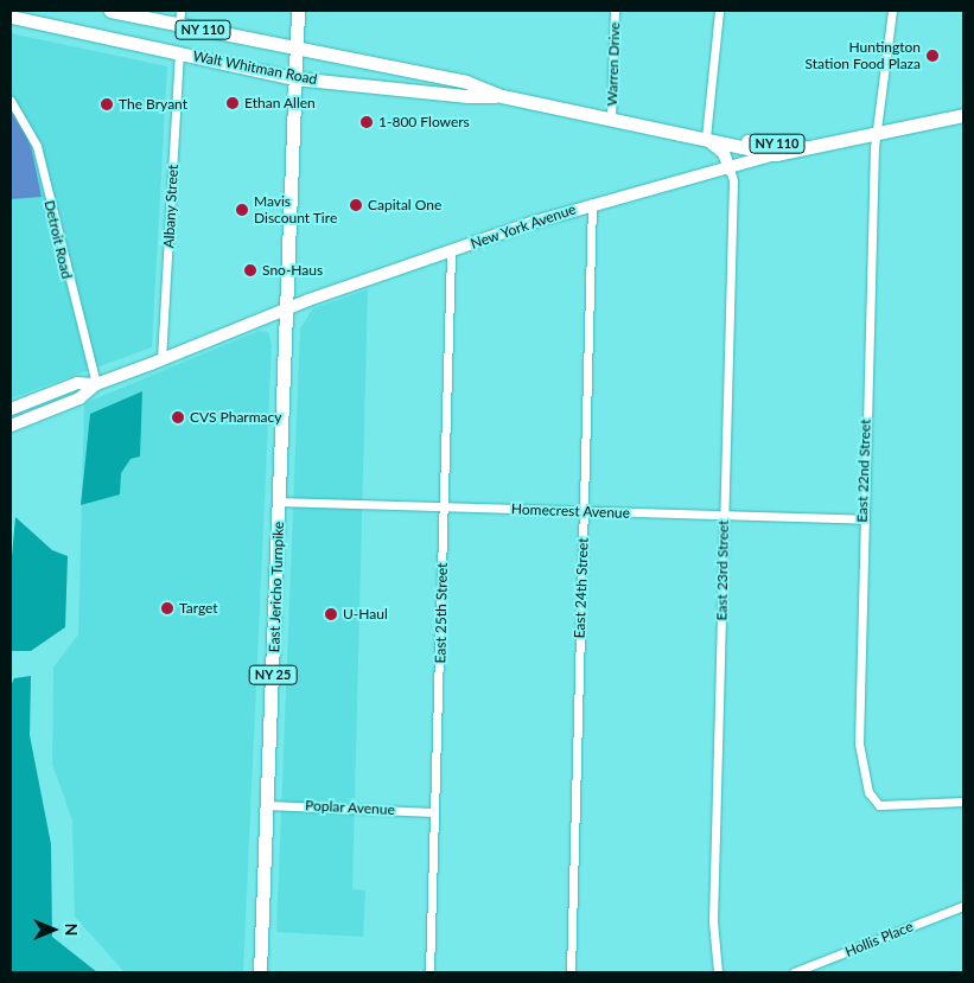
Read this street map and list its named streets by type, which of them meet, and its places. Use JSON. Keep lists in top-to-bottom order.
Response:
{
  "streets": {
    "main road": [
      "NY 110",
      "Walt Whitman Road",
      "New York Avenue",
      "East Jericho Turnpike",
      "NY 25"
    ],
    "street": [
      "Warren Drive",
      "Albany Street",
      "Detroit Road",
      "East 22nd Street",
      "Homecrest Avenue",
      "East 23rd Street",
      "East 24th Street",
      "East 25th Street",
      "Poplar Avenue",
      "Hollis Place"
    ]
  },
  "crossings": [
    ["Warren Drive", "Walt Whitman Road"],
    ["Walt Whitman Road", "Albany Street"],
    ["Walt Whitman Road", "New York Avenue"],
    ["Walt Whitman Road", "NY 25"],
    ["Albany Street", "New York Avenue"],
    ["New York Avenue", "Detroit Road"],
    ["New York Avenue", "East 22nd Street"],
    ["New York Avenue", "East 23rd Street"],
    ["New York Avenue", "East Jericho Turnpike"],
    ["New York Avenue", "East 24th Street"],
    ["New York Avenue", "East 25th Street"],
    ["New York Avenue", "NY 25"],
    ["East 22nd Street", "Homecrest Avenue"],
    ["Homecrest Avenue", "East 23rd Street"],
    ["Homecrest Avenue", "East Jericho Turnpike"],
    ["Homecrest Avenue", "East 24th Street"],
    ["Homecrest Avenue", "East 25th Street"],
    ["East Jericho Turnpike", "NY 25"],
    ["East Jericho Turnpike", "Poplar Avenue"],
    ["East 25th Street", "Poplar Avenue"]
  ],
  "places": [
    "Huntington Station Food Plaza",
    "Ethan Allen",
    "The Bryant",
    "1-800 Flowers",
    "Capital One",
    "Mavis Discount Tire",
    "Sno-Haus",
    "CVS Pharmacy",
    "Target",
    "U-Haul"
  ],
  "north": "right"
}
